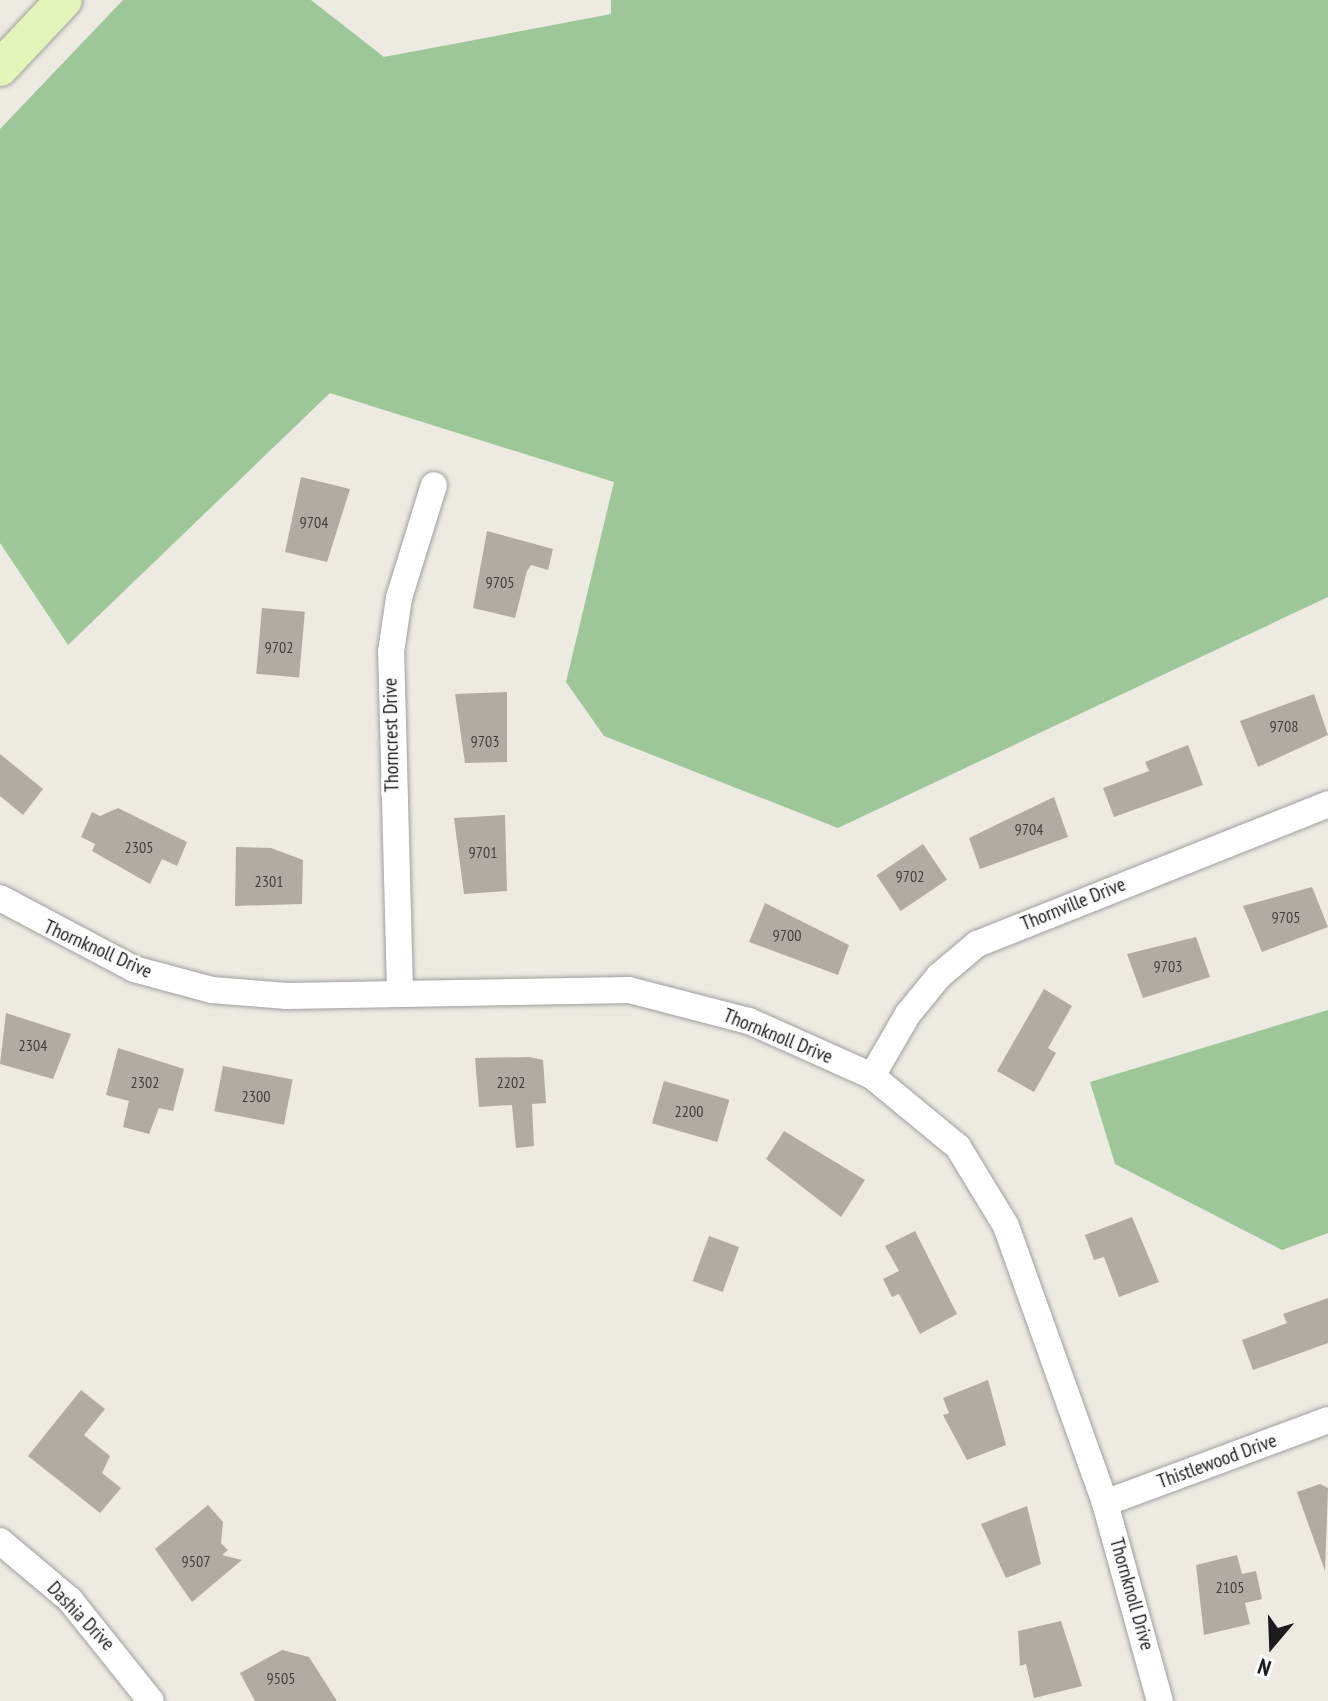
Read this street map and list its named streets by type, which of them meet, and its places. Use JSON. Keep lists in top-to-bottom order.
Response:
{
  "streets": {
    "street": [
      "Thorncrest Drive",
      "Thornville Drive",
      "Thornknoll Drive",
      "Thistlewood Drive",
      "Dashia Drive"
    ]
  },
  "crossings": [
    ["Thorncrest Drive", "Thornknoll Drive"],
    ["Thornville Drive", "Thornknoll Drive"],
    ["Thornknoll Drive", "Thistlewood Drive"]
  ],
  "house_numbers": [
    "9704",
    "9705",
    "9702",
    "9708",
    "9703",
    "9704",
    "2305",
    "9701",
    "9702",
    "2301",
    "9705",
    "9700",
    "9703",
    "2304",
    "2302",
    "2202",
    "2300",
    "2200",
    "9507",
    "2105",
    "9505"
  ],
  "north": "bottom"
}
